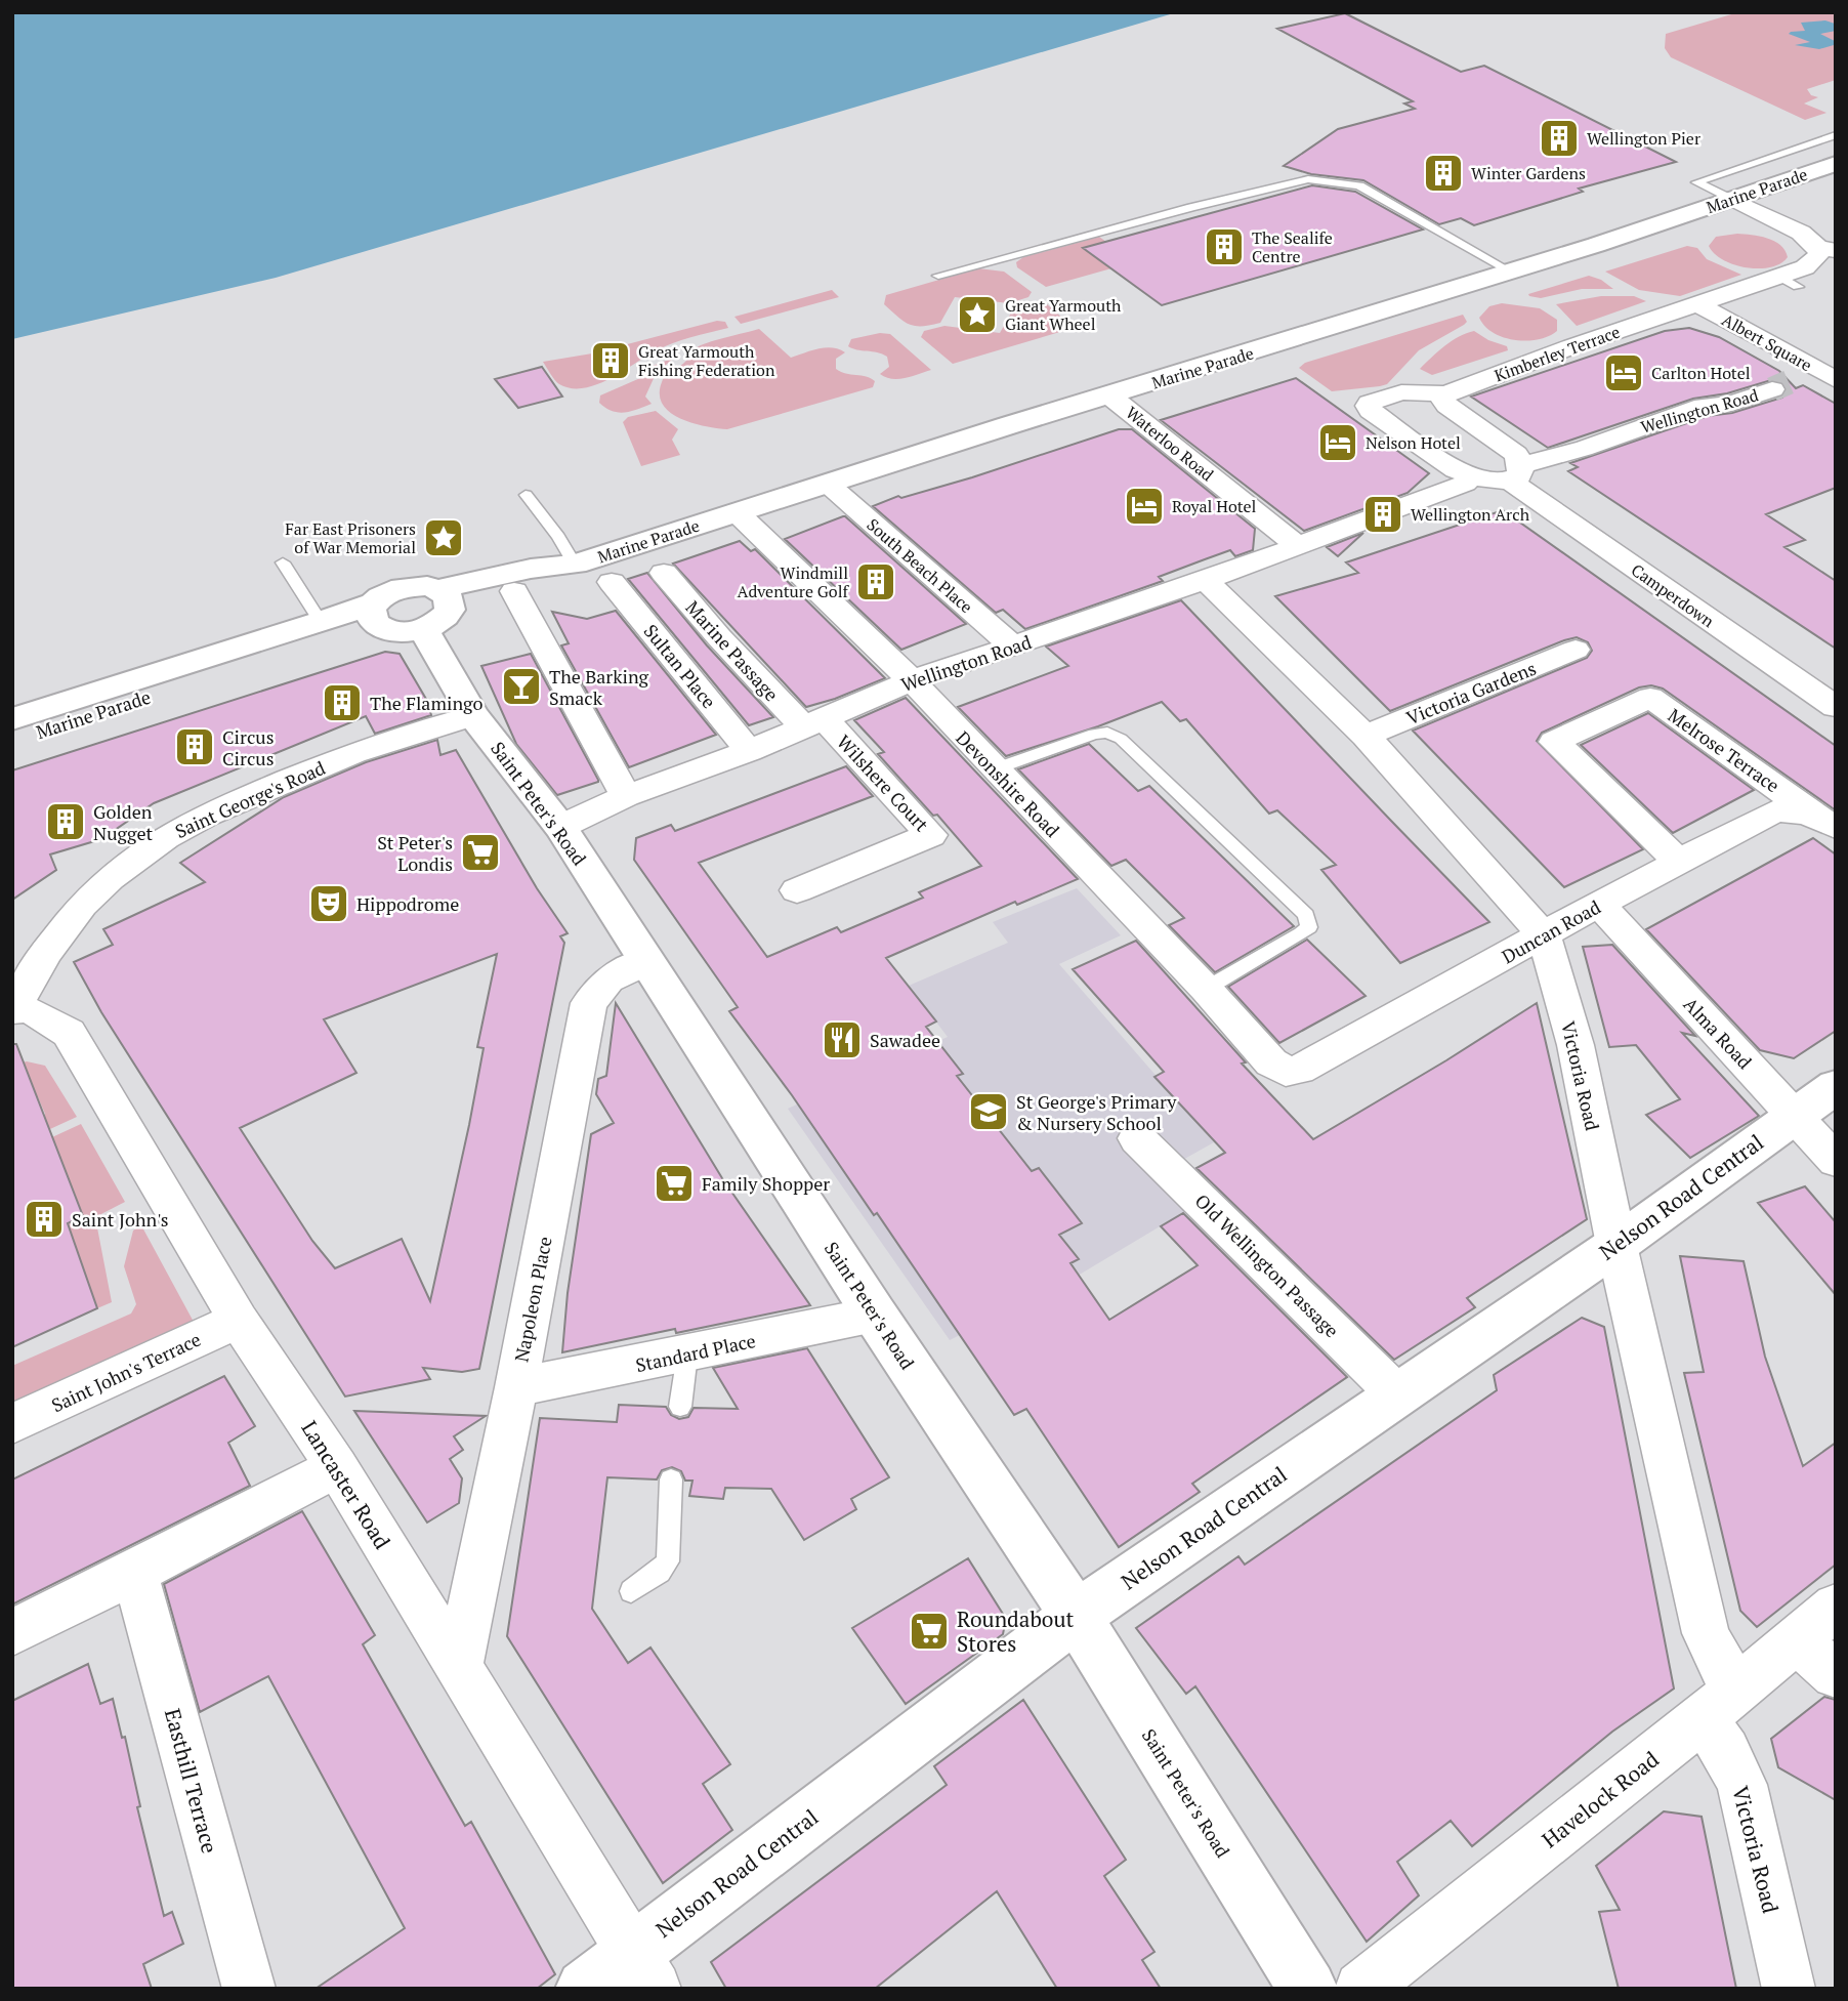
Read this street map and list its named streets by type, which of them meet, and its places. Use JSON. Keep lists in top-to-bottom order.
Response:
{
  "streets": {
    "street": [
      "Marine Parade",
      "Albert Square",
      "Kimberley Terrace",
      "Wellington Road",
      "Waterloo Road",
      "South Beach Place",
      "Camperdown",
      "Marine Passage",
      "Sultan Place",
      "Victoria Gardens",
      "Melrose Terrace",
      "Wilshere Court",
      "Devonshire Road",
      "Saint George's Road",
      "Saint Peter's Road",
      "Duncan Road",
      "Alma Road",
      "Victoria Road",
      "Nelson Road Central",
      "Old Wellington Passage",
      "Napoleon Place",
      "Standard Place",
      "Saint John's Terrace",
      "Lancaster Road",
      "Easthill Terrace",
      "Havelock Road"
    ]
  },
  "crossings": [
    ["Marine Parade", "Waterloo Road"],
    ["Marine Parade", "South Beach Place"],
    ["Marine Parade", "Devonshire Road"],
    ["Marine Parade", "Saint Peter's Road"],
    ["Albert Square", "Kimberley Terrace"],
    ["Albert Square", "Wellington Road"],
    ["Wellington Road", "Waterloo Road"],
    ["Wellington Road", "South Beach Place"],
    ["Wellington Road", "Camperdown"],
    ["Wellington Road", "Marine Passage"],
    ["Wellington Road", "Sultan Place"],
    ["Wellington Road", "Wilshere Court"],
    ["Wellington Road", "Devonshire Road"],
    ["Wellington Road", "Saint Peter's Road"],
    ["Wellington Road", "Victoria Road"],
    ["Marine Passage", "Wilshere Court"],
    ["Victoria Gardens", "Victoria Road"],
    ["Melrose Terrace", "Duncan Road"],
    ["Devonshire Road", "Duncan Road"],
    ["Saint George's Road", "Saint Peter's Road"],
    ["Saint George's Road", "Lancaster Road"],
    ["Saint Peter's Road", "Nelson Road Central"],
    ["Saint Peter's Road", "Napoleon Place"],
    ["Saint Peter's Road", "Standard Place"],
    ["Duncan Road", "Alma Road"],
    ["Duncan Road", "Victoria Road"],
    ["Alma Road", "Nelson Road Central"],
    ["Victoria Road", "Nelson Road Central"],
    ["Victoria Road", "Havelock Road"],
    ["Nelson Road Central", "Old Wellington Passage"],
    ["Nelson Road Central", "Lancaster Road"],
    ["Napoleon Place", "Standard Place"],
    ["Napoleon Place", "Lancaster Road"],
    ["Saint John's Terrace", "Lancaster Road"]
  ],
  "places": {
    "building": [
      "Wellington Pier",
      "Winter Gardens",
      "The Sealife Centre",
      "Great Yarmouth Fishing Federation",
      "Wellington Arch",
      "Windmill Adventure Golf",
      "The Flamingo",
      "Circus Circus",
      "Golden Nugget",
      "Saint John's"
    ],
    "place": ["Great Yarmouth Giant Wheel", "Far East Prisoners of War Memorial"],
    "hotel": ["Carlton Hotel", "Nelson Hotel", "Royal Hotel"],
    "bar": ["The Barking Smack"],
    "supermarket": ["St Peter's Londis", "Family Shopper", "Roundabout Stores"],
    "theatre": ["Hippodrome"],
    "restaurant": ["Sawadee"],
    "school or university": ["St George's Primary & Nursery School"]
  }
}
